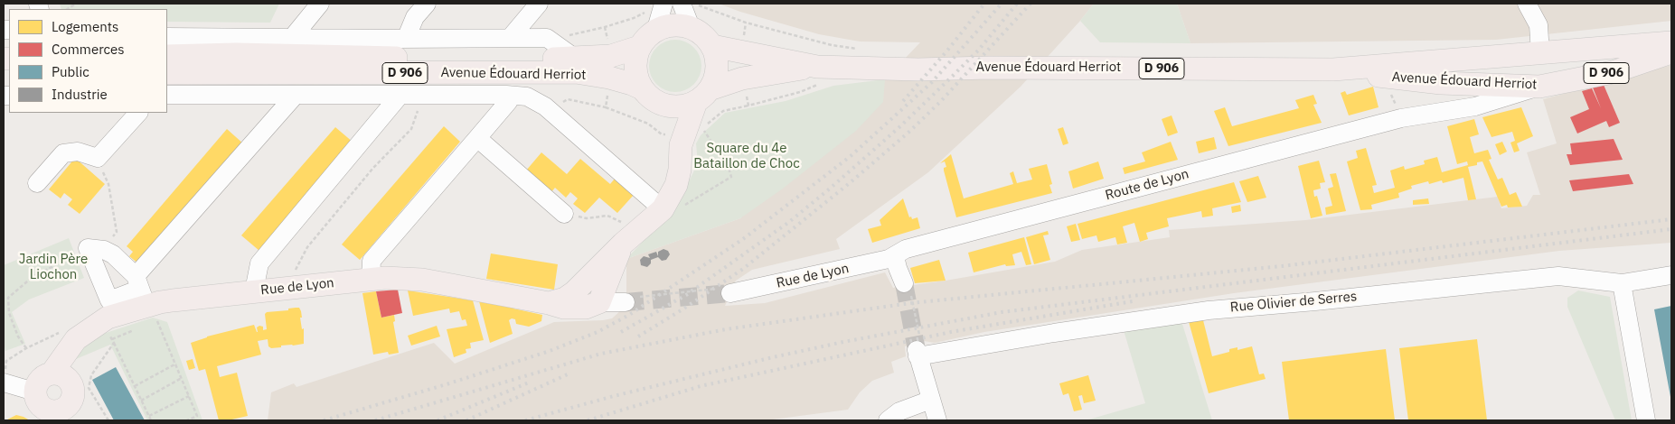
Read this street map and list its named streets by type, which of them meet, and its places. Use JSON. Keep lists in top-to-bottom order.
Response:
{
  "streets": {
    "main road": ["Avenue Édouard Herriot", "D 906", "Rue de Lyon"],
    "street": ["Route de Lyon", "Rue Olivier de Serres"]
  },
  "crossings": [
    ["Avenue Édouard Herriot", "Route de Lyon"],
    ["Route de Lyon", "Rue de Lyon"]
  ],
  "parks": ["Square du 4e Bataillon de Choc", "Jardin Père Liochon"],
  "legend": [
    "Logements",
    "Commerces",
    "Public",
    "Industrie"
  ]
}
